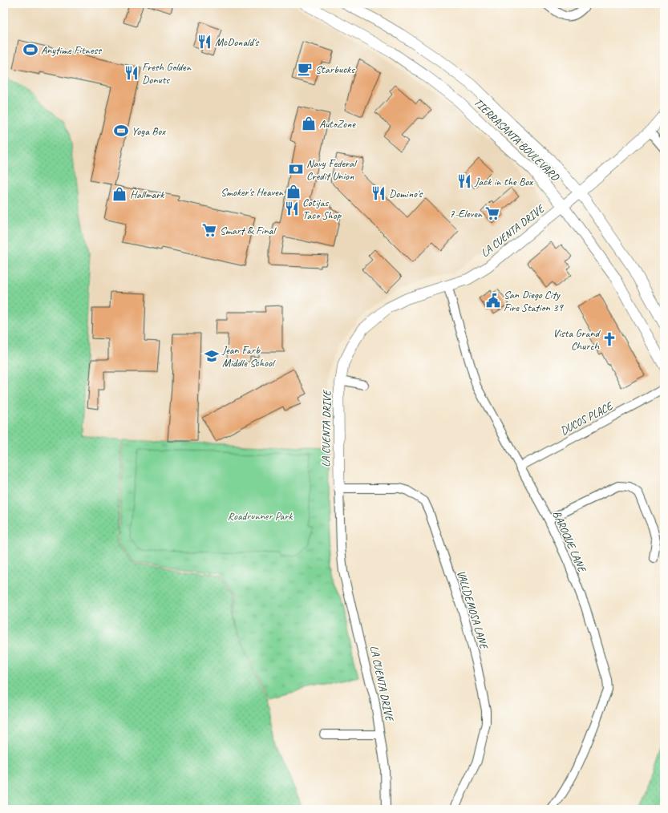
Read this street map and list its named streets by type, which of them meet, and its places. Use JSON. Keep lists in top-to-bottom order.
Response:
{
  "streets": {
    "main road": ["TIERRASANTA BOULEVARD", "LA CUENTA DRIVE"],
    "street": ["DUCOS PLACE", "BAROQUE LANE", "VALLDEMOSA LANE"]
  },
  "crossings": [
    ["TIERRASANTA BOULEVARD", "LA CUENTA DRIVE"],
    ["LA CUENTA DRIVE", "BAROQUE LANE"],
    ["LA CUENTA DRIVE", "VALLDEMOSA LANE"],
    ["DUCOS PLACE", "BAROQUE LANE"]
  ],
  "parks": ["Roadrunner Park"],
  "places": {
    "restaurant": [
      "McDonald's",
      "Fresh Golden Donuts",
      "Jack in the Box",
      "Domino's",
      "Cotijas Taco Shop"
    ],
    "sports": ["Anytime Fitness", "Yoga Box"],
    "cafe": ["Starbucks"],
    "shop": ["AutoZone", "Smoker's Heaven", "Hallmark"],
    "bank": ["Navy Federal Credit Union"],
    "supermarket": ["7-Eleven", "Smart & Final"],
    "public building": ["San Diego City Fire Station 39"],
    "church": ["Vista Grand Church"],
    "school or university": ["Jean Farb Middle School"]
  }
}
